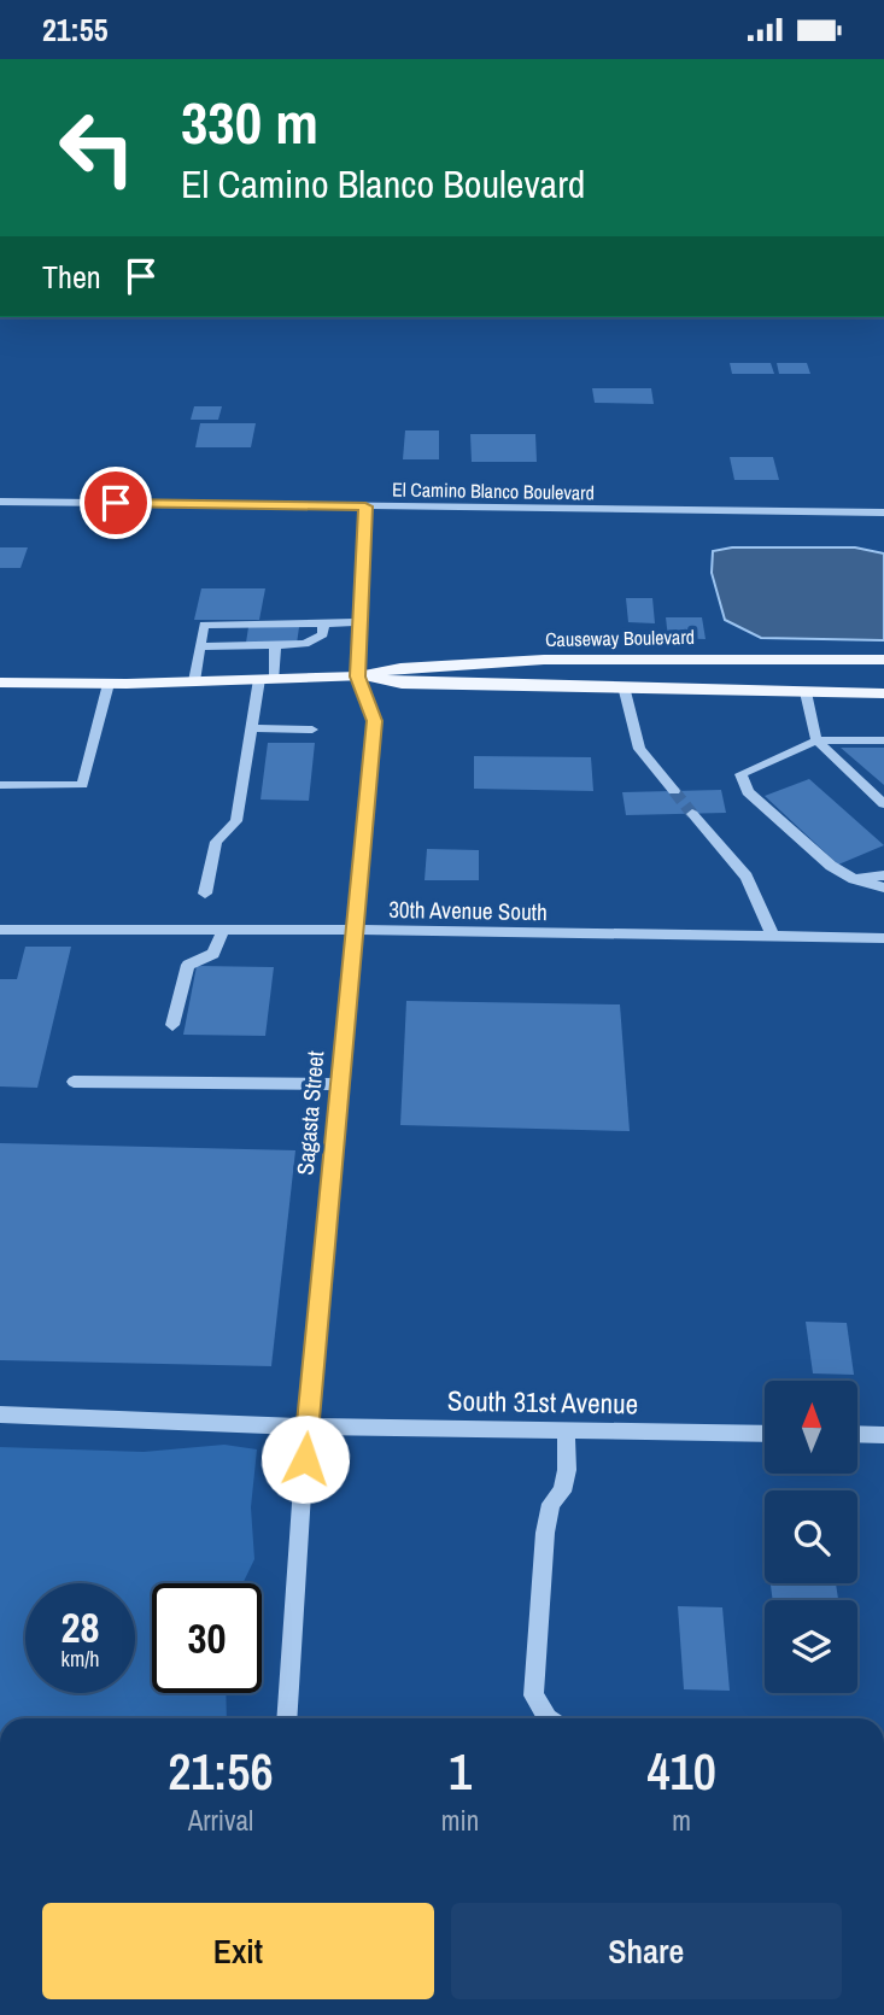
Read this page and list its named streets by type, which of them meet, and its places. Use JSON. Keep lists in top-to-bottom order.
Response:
{
  "streets": {
    "main road": ["Causeway Boulevard"],
    "street": [
      "El Camino Blanco Boulevard",
      "30th Avenue South",
      "Sagasta Street",
      "South 31st Avenue"
    ]
  },
  "crossings": [
    ["El Camino Blanco Boulevard", "Sagasta Street"],
    ["Causeway Boulevard", "Sagasta Street"],
    ["30th Avenue South", "Sagasta Street"],
    ["Sagasta Street", "South 31st Avenue"]
  ],
  "north": "top",
  "page": {
    "status": "21:55",
    "turn": ["330 m", "El Camino Blanco Boulevard"],
    "then": "Then",
    "speed": "28 km/h",
    "limit": "30",
    "eta": [
      "21:56",
      "Arrival",
      "1",
      "min",
      "410",
      "m"
    ],
    "buttons": ["Exit", "Share"]
  }
}
